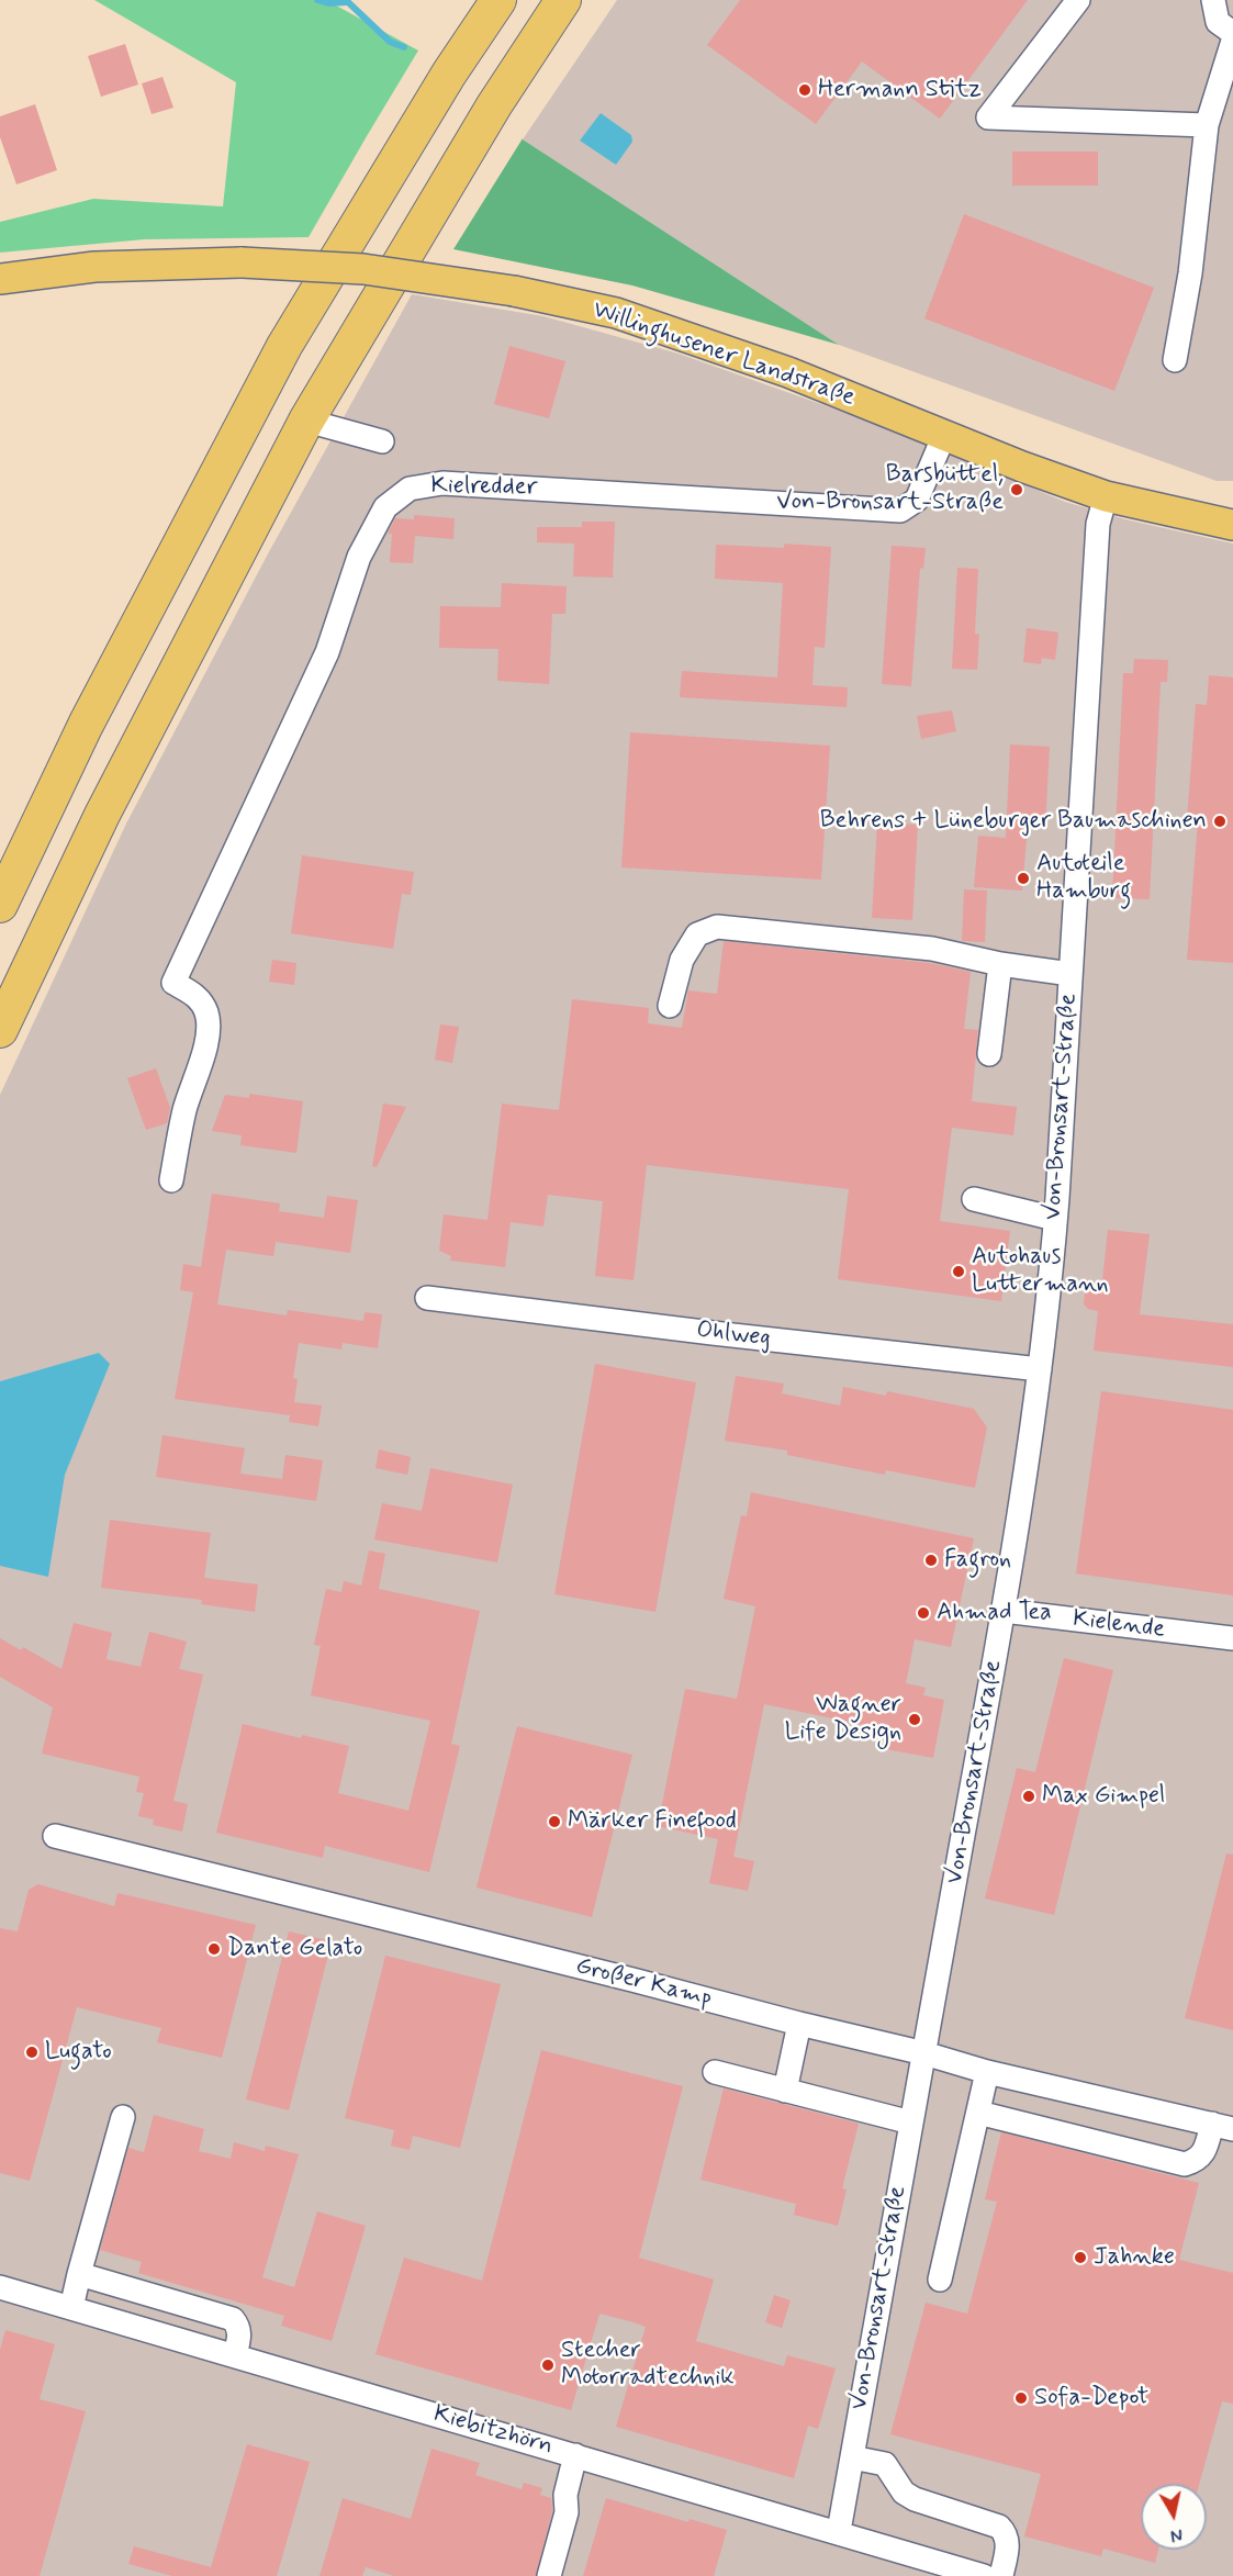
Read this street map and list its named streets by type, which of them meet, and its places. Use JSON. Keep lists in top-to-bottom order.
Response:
{
  "streets": {
    "main road": ["Willinghusener Landstraße"],
    "street": [
      "Kielredder",
      "Von-Bronsart-Straße",
      "Ohlweg",
      "Kielende",
      "Großer Kamp",
      "Kiebitzhörn"
    ]
  },
  "crossings": [
    ["Willinghusener Landstraße", "Kielredder"],
    ["Willinghusener Landstraße", "Von-Bronsart-Straße"],
    ["Von-Bronsart-Straße", "Ohlweg"],
    ["Von-Bronsart-Straße", "Kielende"],
    ["Von-Bronsart-Straße", "Großer Kamp"],
    ["Von-Bronsart-Straße", "Kiebitzhörn"]
  ],
  "places": [
    "Hermann Stitz",
    "Barsbüttel, Von-Bronsart-Straße",
    "Behrens + Lüneburger Baumaschinen",
    "Autoteile Hamburg",
    "Autohaus Luttermann",
    "Fagron",
    "Ahmad Tea",
    "Wagner Life Design",
    "Max Gimpel",
    "Märker Finefood",
    "Dante Gelato",
    "Lugato",
    "Jahnke",
    "Stecher Motorradtechnik",
    "Sofa-Depot"
  ],
  "north": "bottom"
}
